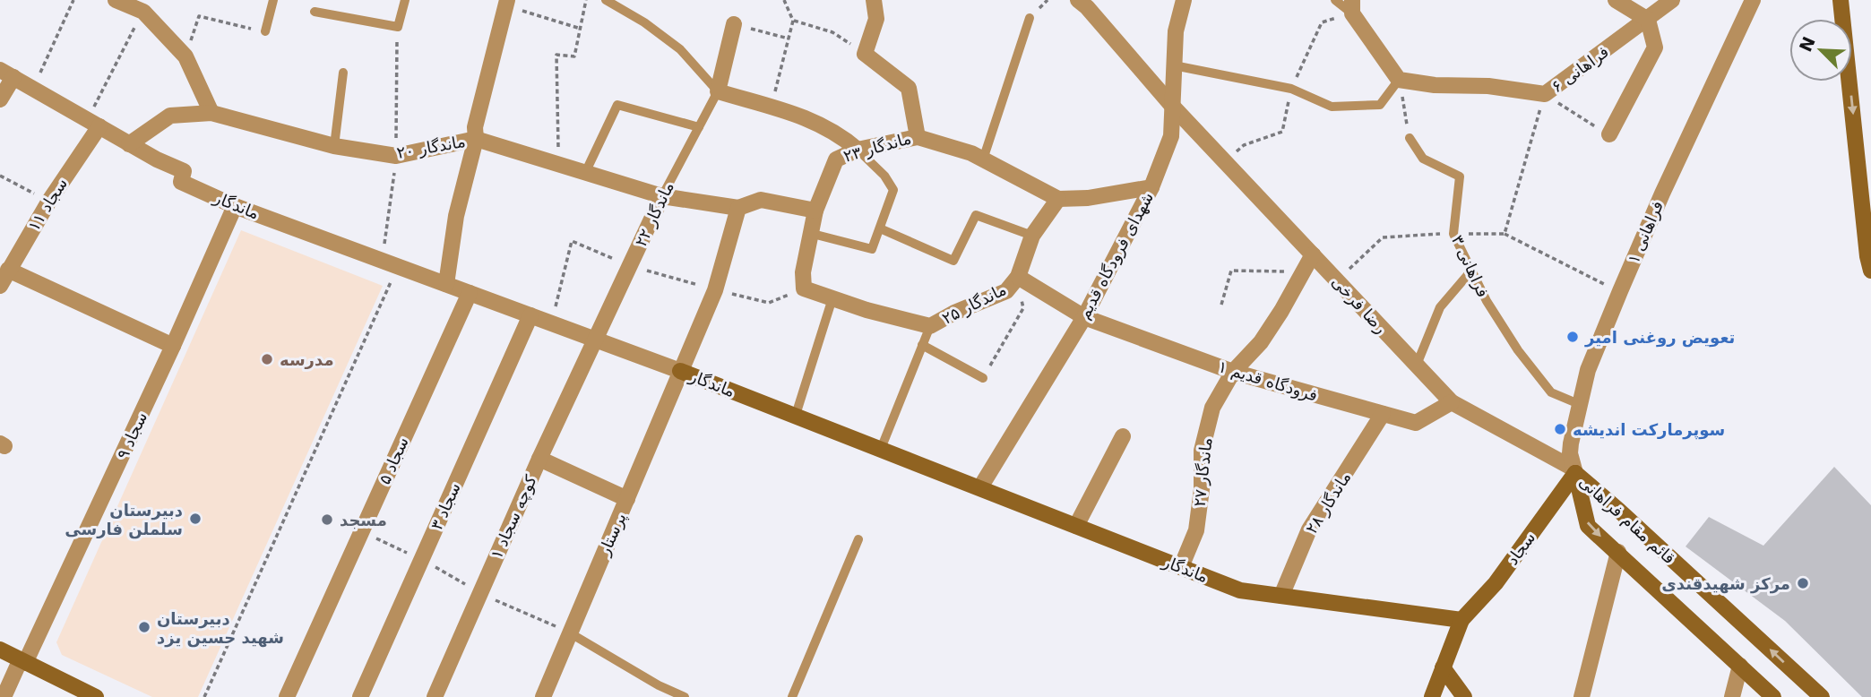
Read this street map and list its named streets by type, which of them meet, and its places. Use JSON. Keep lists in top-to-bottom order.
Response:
{
  "streets": {
    "street": [
      "فراهانی ۶",
      "ماندگار ۲۰",
      "ماندگار ۲۳",
      "سجاد ۱۱",
      "ماندگار",
      "ماندگار ۲۲",
      "فراهانی ۱",
      "شهدای فرودگاه قدیم",
      "ماندگار ۲۵",
      "رضا فرخی",
      "فرودگاه قدیم ۱",
      "سجاد ۹",
      "سجاد ۵",
      "ماندگار ۲۷",
      "ماندگار ۲۸",
      "سجاد ۳",
      "کوچه سجاد ۱",
      "قائم مقام فراهانی",
      "پرستار",
      "سجاد"
    ],
    "lane": ["فراهانی ۳"]
  },
  "crossings": [
    ["ماندگار ۲۰", "ماندگار"],
    ["ماندگار ۲۰", "ماندگار ۲۲"],
    ["سجاد ۱۱", "ماندگار"],
    ["ماندگار", "ماندگار ۲۲"],
    ["ماندگار", "شهدای فرودگاه قدیم"],
    ["ماندگار", "ماندگار ۲۵"],
    ["ماندگار", "سجاد ۹"],
    ["ماندگار", "سجاد ۵"],
    ["ماندگار", "ماندگار ۲۷"],
    ["ماندگار", "ماندگار ۲۸"],
    ["ماندگار", "سجاد ۳"],
    ["ماندگار", "کوچه سجاد ۱"],
    ["ماندگار", "پرستار"],
    ["ماندگار", "سجاد"],
    ["ماندگار ۲۲", "کوچه سجاد ۱"],
    ["فراهانی ۱", "فراهانی ۳"],
    ["فراهانی ۱", "رضا فرخی"],
    ["فراهانی ۱", "قائم مقام فراهانی"],
    ["فراهانی ۱", "سجاد"],
    ["شهدای فرودگاه قدیم", "رضا فرخی"],
    ["شهدای فرودگاه قدیم", "فرودگاه قدیم ۱"],
    ["ماندگار ۲۵", "فرودگاه قدیم ۱"],
    ["رضا فرخی", "فرودگاه قدیم ۱"],
    ["رضا فرخی", "ماندگار ۲۷"],
    ["رضا فرخی", "قائم مقام فراهانی"],
    ["رضا فرخی", "سجاد"],
    ["فرودگاه قدیم ۱", "ماندگار ۲۷"],
    ["فرودگاه قدیم ۱", "ماندگار ۲۸"],
    ["قائم مقام فراهانی", "سجاد"]
  ],
  "places": [
    "تعویض روغنی امیر",
    "مدرسه",
    "سوپرمارکت اندیشه",
    "دبیرستان سلملن فارسی",
    "مسجد",
    "مرکز شهیدقندی",
    "دبیرستان شهید حسین یزد"
  ],
  "north": "top left"
}
